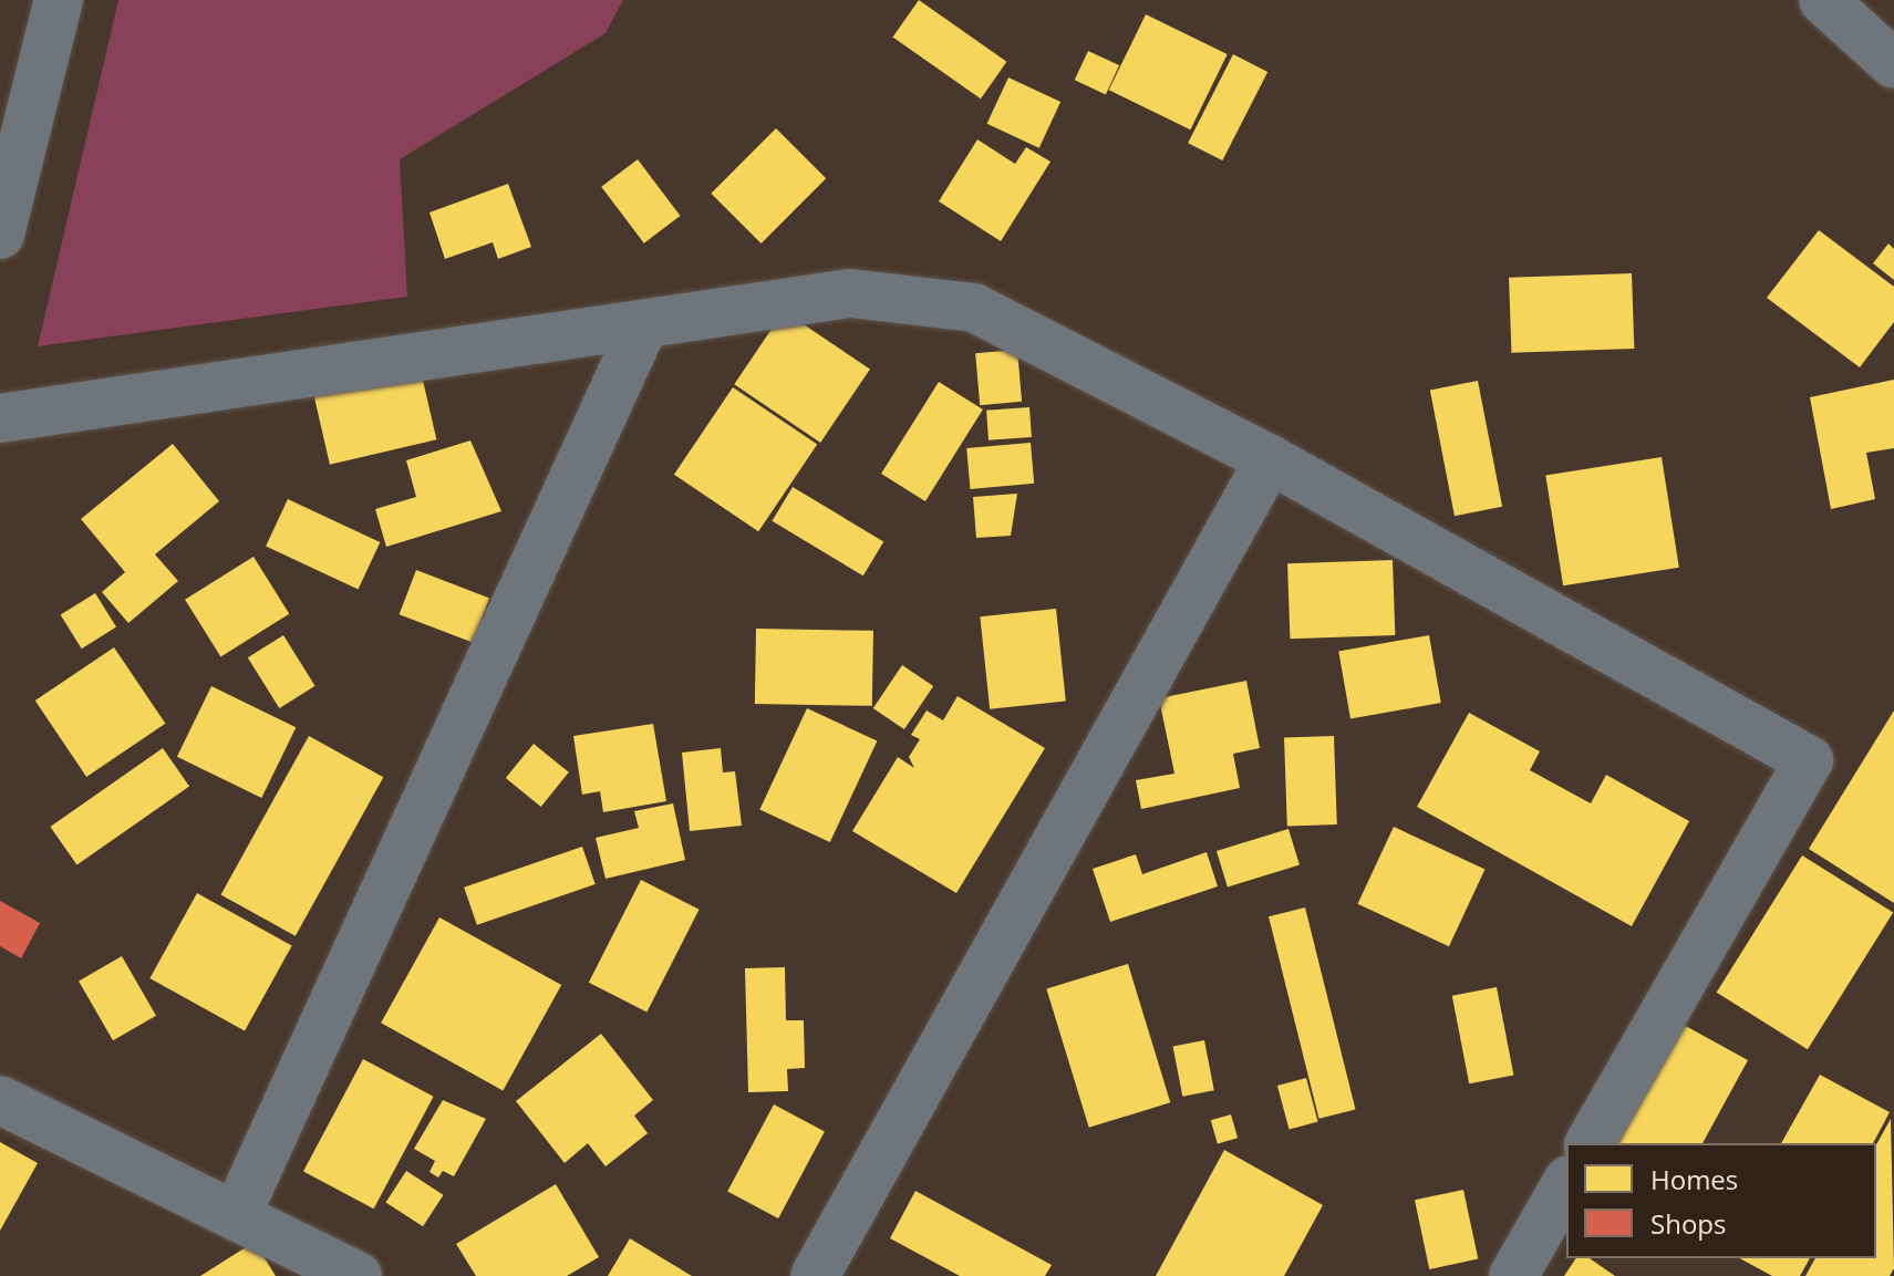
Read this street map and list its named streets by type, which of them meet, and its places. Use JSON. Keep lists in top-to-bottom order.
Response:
{
  "legend": ["Homes", "Shops"]
}
